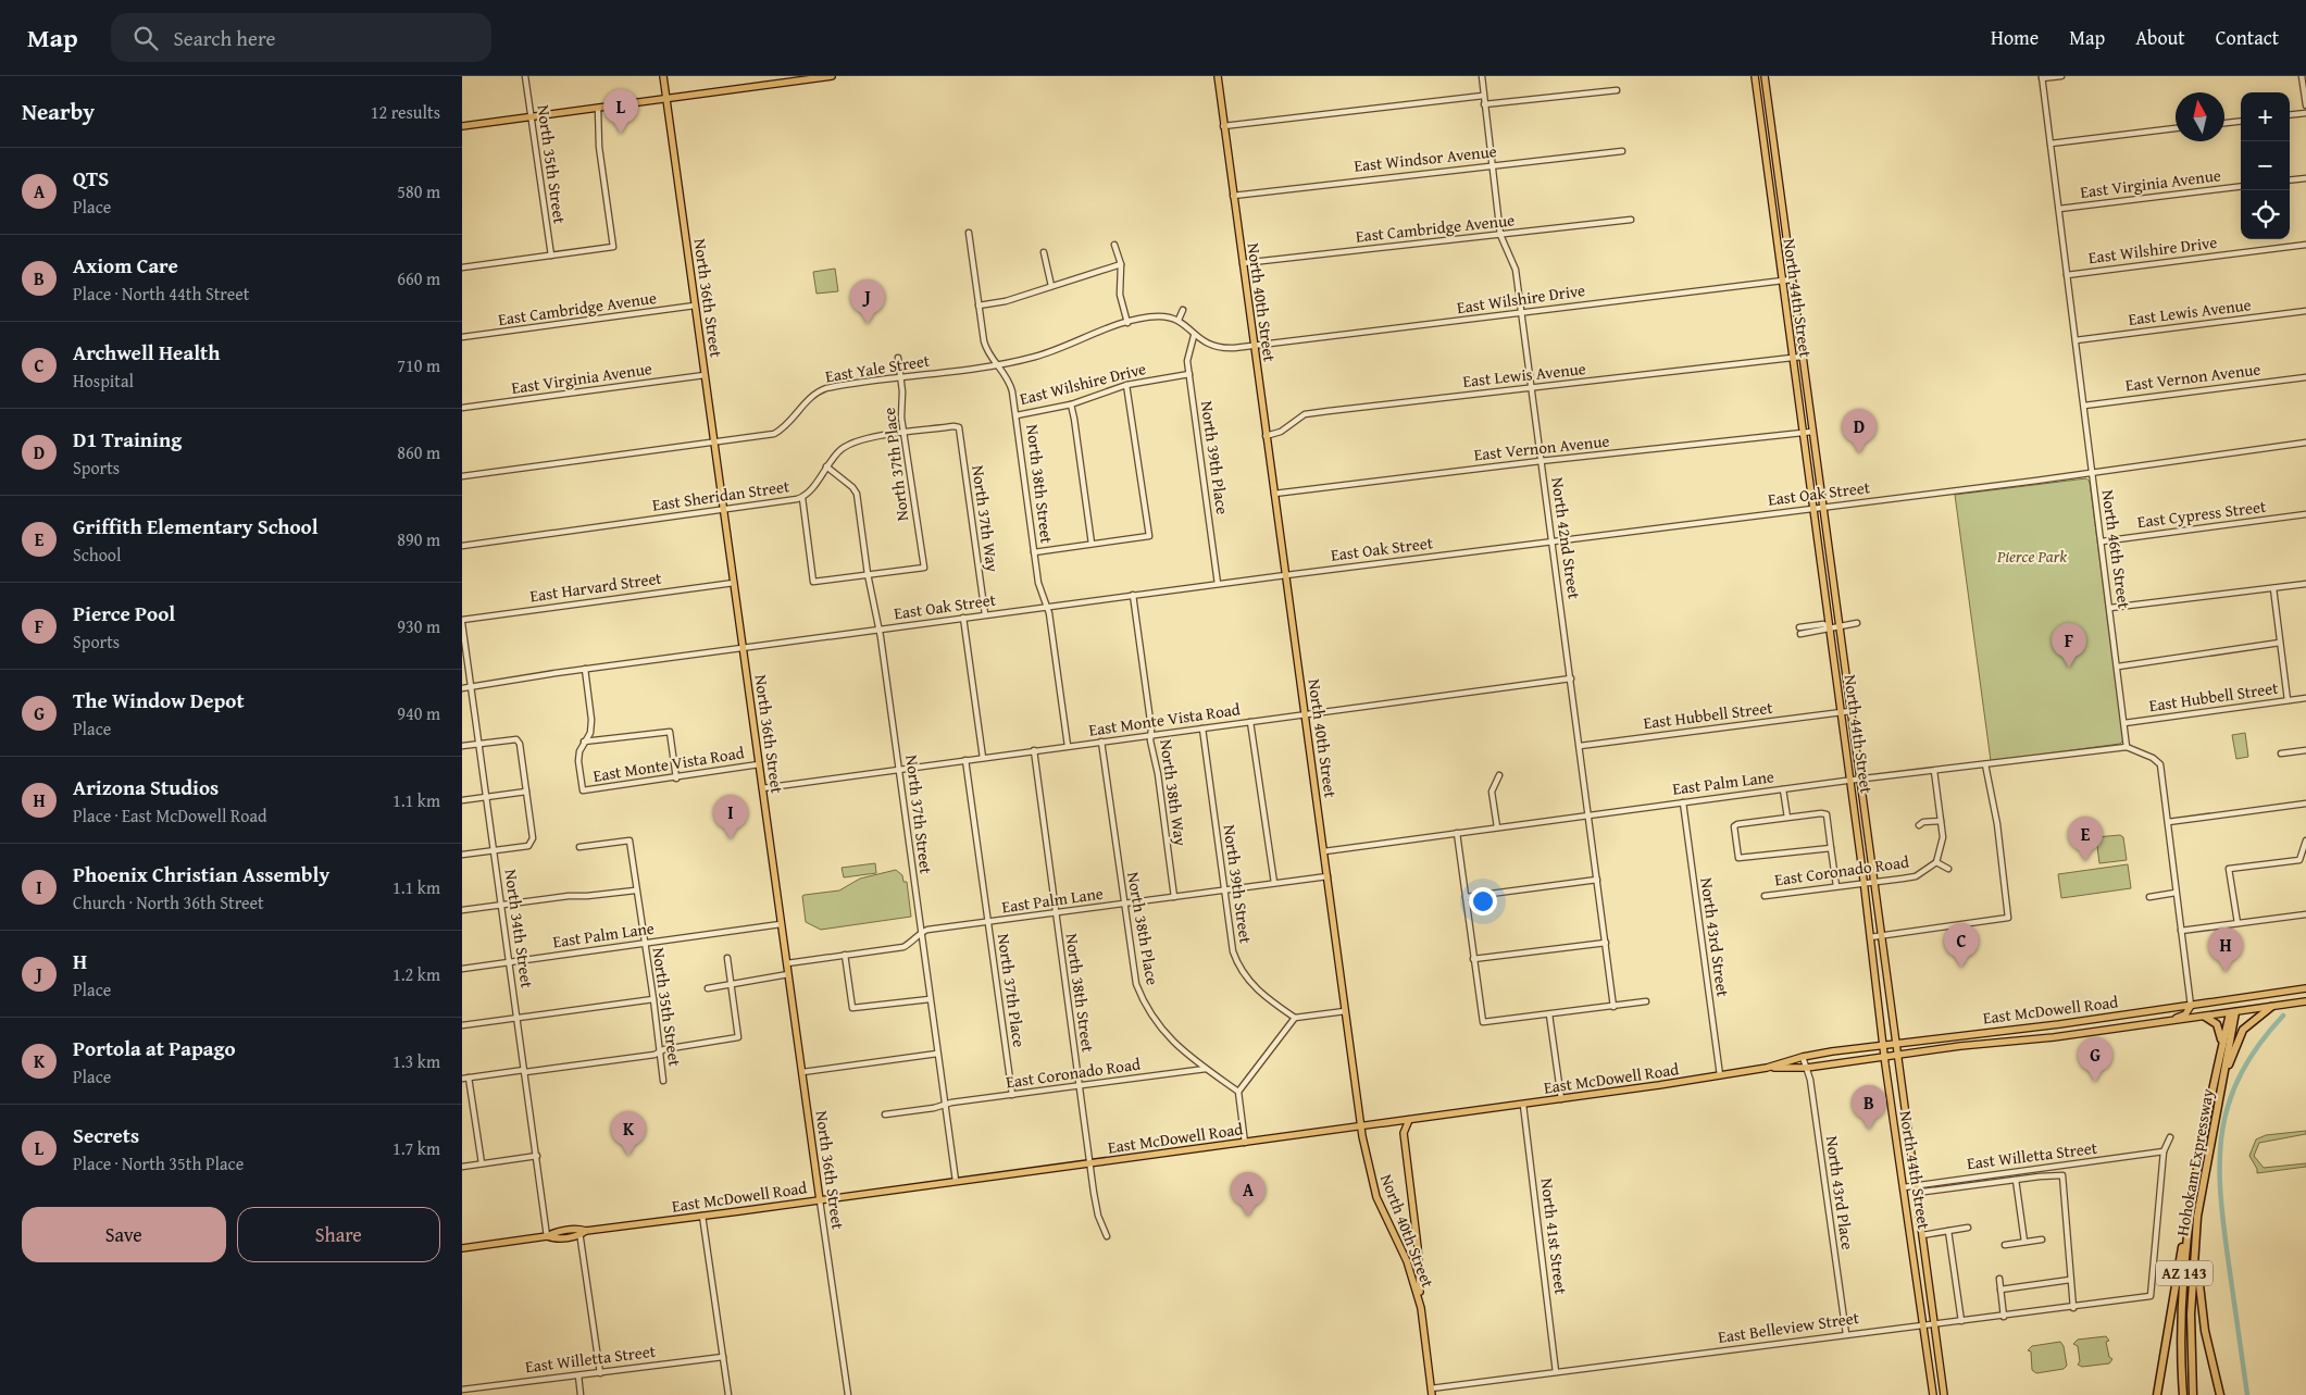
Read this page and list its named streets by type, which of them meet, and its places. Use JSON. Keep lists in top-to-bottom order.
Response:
{
  "streets": {
    "highway": ["Hohokam Expressway", "AZ 143"],
    "main road": [
      "North 36th Street",
      "North 44th Street",
      "North 40th Street",
      "East McDowell Road"
    ],
    "street": [
      "East Windsor Avenue",
      "North 35th Street",
      "East Virginia Avenue",
      "East Cambridge Avenue",
      "East Wilshire Drive",
      "East Lewis Avenue",
      "East Yale Street",
      "East Vernon Avenue",
      "North 39th Place",
      "North 37th Place",
      "North 38th Street",
      "East Oak Street",
      "East Sheridan Street",
      "East Cypress Street",
      "North 37th Way",
      "North 42nd Street",
      "North 46th Street",
      "East Harvard Street",
      "East Hubbell Street",
      "East Monte Vista Road",
      "East Palm Lane",
      "North 38th Way",
      "North 37th Street",
      "East Coronado Road",
      "North 39th Street",
      "North 34th Street",
      "North 38th Place",
      "North 43rd Street",
      "East Willetta Street",
      "North 43rd Place",
      "North 41st Street",
      "East Belleview Street"
    ]
  },
  "crossings": [
    ["East Windsor Avenue", "North 40th Street"],
    ["East Windsor Avenue", "North 42nd Street"],
    ["North 35th Street", "East Palm Lane"],
    ["East Virginia Avenue", "North 36th Street"],
    ["East Virginia Avenue", "North 46th Street"],
    ["East Cambridge Avenue", "North 36th Street"],
    ["East Cambridge Avenue", "North 40th Street"],
    ["East Cambridge Avenue", "North 42nd Street"],
    ["East Wilshire Drive", "North 44th Street"],
    ["East Wilshire Drive", "North 40th Street"],
    ["East Wilshire Drive", "North 39th Place"],
    ["East Wilshire Drive", "North 38th Street"],
    ["East Wilshire Drive", "North 42nd Street"],
    ["East Wilshire Drive", "North 46th Street"],
    ["North 36th Street", "East Yale Street"],
    ["North 36th Street", "East Oak Street"],
    ["North 36th Street", "East Sheridan Street"],
    ["North 36th Street", "East Harvard Street"],
    ["North 36th Street", "East Monte Vista Road"],
    ["North 36th Street", "East Palm Lane"],
    ["North 36th Street", "East McDowell Road"],
    ["North 44th Street", "East Lewis Avenue"],
    ["North 44th Street", "East Vernon Avenue"],
    ["North 44th Street", "East Oak Street"],
    ["North 44th Street", "East Hubbell Street"],
    ["North 44th Street", "East Palm Lane"],
    ["North 44th Street", "East Coronado Road"],
    ["North 44th Street", "East McDowell Road"],
    ["North 44th Street", "East Willetta Street"],
    ["North 44th Street", "East Belleview Street"],
    ["North 40th Street", "East Lewis Avenue"],
    ["North 40th Street", "East Vernon Avenue"],
    ["North 40th Street", "East Oak Street"],
    ["North 40th Street", "East Monte Vista Road"],
    ["North 40th Street", "East Palm Lane"],
    ["North 40th Street", "East McDowell Road"],
    ["North 40th Street", "East Belleview Street"],
    ["East Lewis Avenue", "North 42nd Street"],
    ["East Lewis Avenue", "North 46th Street"],
    ["East Yale Street", "North 37th Place"],
    ["East Yale Street", "North 38th Street"],
    ["East Vernon Avenue", "North 42nd Street"],
    ["East Vernon Avenue", "North 46th Street"],
    ["North 39th Place", "East Oak Street"],
    ["North 37th Place", "East Sheridan Street"],
    ["North 37th Place", "East Monte Vista Road"],
    ["North 37th Place", "East Palm Lane"],
    ["North 37th Place", "North 37th Street"],
    ["North 37th Place", "East Coronado Road"],
    ["North 38th Street", "East Oak Street"],
    ["North 38th Street", "East Monte Vista Road"],
    ["North 38th Street", "East Palm Lane"],
    ["North 38th Street", "East Coronado Road"],
    ["North 38th Street", "East McDowell Road"],
    ["East Oak Street", "North 37th Way"],
    ["East Oak Street", "North 42nd Street"],
    ["East Oak Street", "North 46th Street"],
    ["East Oak Street", "North 38th Way"],
    ["East Oak Street", "North 37th Street"],
    ["East Oak Street", "North 34th Street"],
    ["East Sheridan Street", "North 37th Way"],
    ["East Sheridan Street", "North 37th Street"],
    ["East Cypress Street", "North 46th Street"],
    ["North 42nd Street", "East Hubbell Street"],
    ["North 42nd Street", "East Monte Vista Road"],
    ["North 42nd Street", "East Palm Lane"],
    ["North 46th Street", "East Hubbell Street"],
    ["North 46th Street", "East Palm Lane"],
    ["East Monte Vista Road", "North 38th Way"],
    ["East Monte Vista Road", "North 37th Street"],
    ["East Monte Vista Road", "North 39th Street"],
    ["East Monte Vista Road", "North 38th Place"],
    ["East Palm Lane", "North 38th Way"],
    ["East Palm Lane", "North 37th Street"],
    ["East Palm Lane", "North 39th Street"],
    ["East Palm Lane", "North 34th Street"],
    ["East Palm Lane", "North 38th Place"],
    ["East Palm Lane", "North 43rd Street"],
    ["North 37th Street", "East Coronado Road"],
    ["North 37th Street", "East McDowell Road"],
    ["East Coronado Road", "North 38th Place"],
    ["North 43rd Street", "East McDowell Road"],
    ["East McDowell Road", "Hohokam Expressway"],
    ["East McDowell Road", "North 43rd Place"],
    ["East McDowell Road", "North 41st Street"],
    ["East Willetta Street", "East Belleview Street"],
    ["North 43rd Place", "East Belleview Street"],
    ["North 41st Street", "East Belleview Street"]
  ],
  "parks": ["Pierce Park"],
  "north": "top",
  "page": {
    "header": "Map",
    "search": "Search here",
    "nav": [
      "Home",
      "Map",
      "About",
      "Contact"
    ],
    "heading": ["Nearby", "12 results"],
    "pins": [
      "L",
      "J",
      "D",
      "F",
      "I",
      "E",
      "C",
      "H",
      "G",
      "B",
      "K",
      "A"
    ],
    "map_buttons": ["+", "−"],
    "list": [
      {
        "mark": "A",
        "name": "QTS",
        "note": "Place",
        "value": "580 m"
      },
      {
        "mark": "B",
        "name": "Axiom Care",
        "note": "Place · North 44th Street",
        "value": "660 m"
      },
      {
        "mark": "C",
        "name": "Archwell Health",
        "note": "Hospital",
        "value": "710 m"
      },
      {
        "mark": "D",
        "name": "D1 Training",
        "note": "Sports",
        "value": "860 m"
      },
      {
        "mark": "E",
        "name": "Griffith Elementary School",
        "note": "School",
        "value": "890 m"
      },
      {
        "mark": "F",
        "name": "Pierce Pool",
        "note": "Sports",
        "value": "930 m"
      },
      {
        "mark": "G",
        "name": "The Window Depot",
        "note": "Place",
        "value": "940 m"
      },
      {
        "mark": "H",
        "name": "Arizona Studios",
        "note": "Place · East McDowell Road",
        "value": "1.1 km"
      },
      {
        "mark": "I",
        "name": "Phoenix Christian Assembly",
        "note": "Church · North 36th Street",
        "value": "1.1 km"
      },
      {
        "mark": "J",
        "name": "H",
        "note": "Place",
        "value": "1.2 km"
      },
      {
        "mark": "K",
        "name": "Portola at Papago",
        "note": "Place",
        "value": "1.3 km"
      },
      {
        "mark": "L",
        "name": "Secrets",
        "note": "Place · North 35th Place",
        "value": "1.7 km"
      }
    ],
    "buttons": ["Save", "Share"]
  }
}
